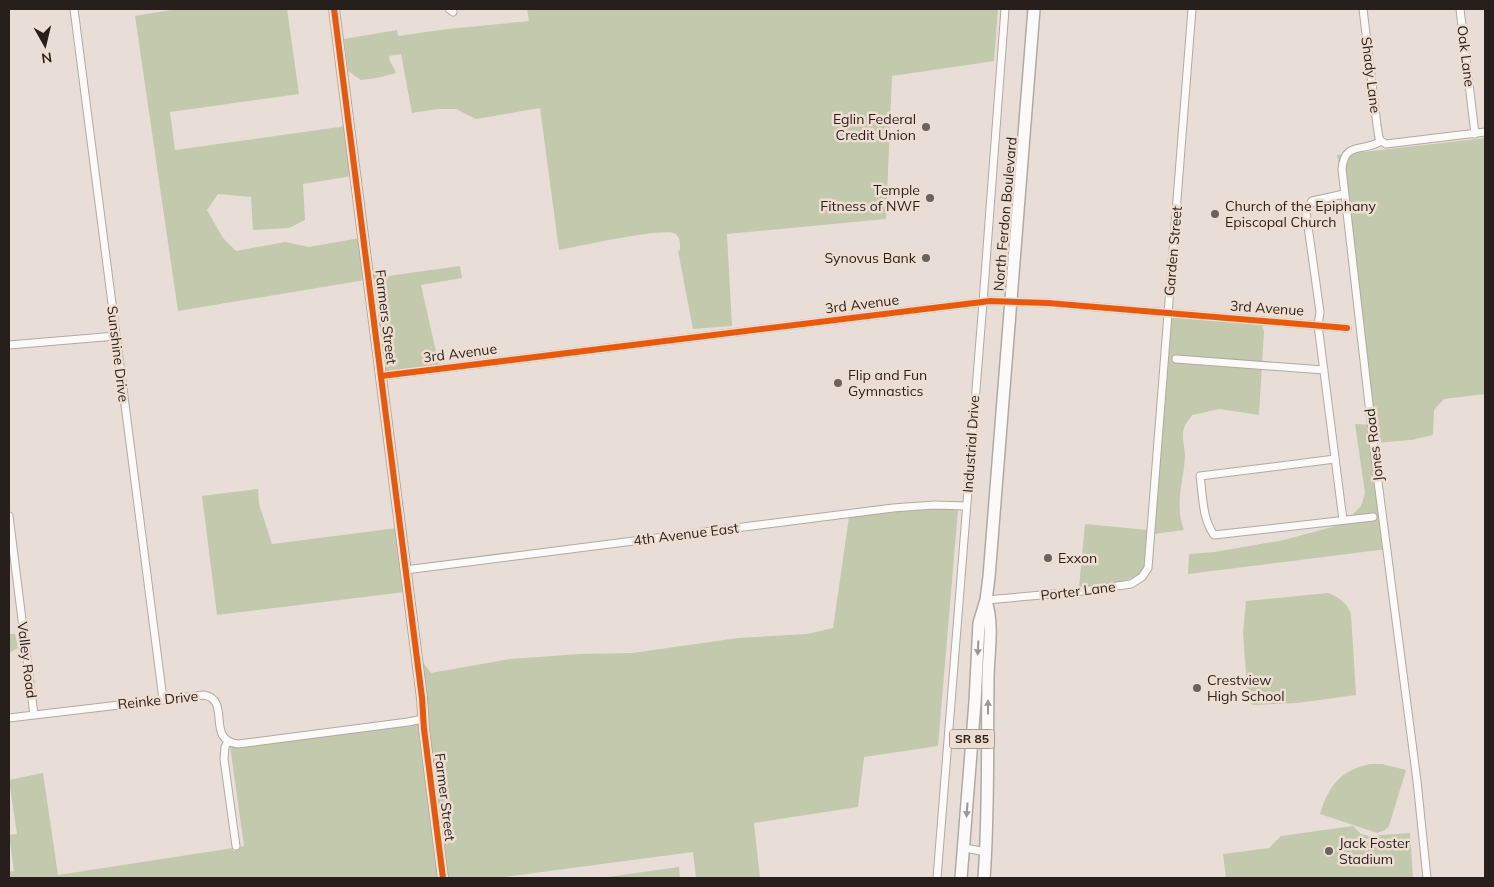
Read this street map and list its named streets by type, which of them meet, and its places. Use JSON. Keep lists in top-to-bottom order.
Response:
{
  "streets": {
    "main road": ["North Ferdon Boulevard", "SR 85"],
    "street": [
      "Oak Lane",
      "Shady Lane",
      "Garden Street",
      "3rd Avenue",
      "Farmers Street",
      "Sunshine Drive",
      "Industrial Drive",
      "Jones Road",
      "4th Avenue East",
      "Porter Lane",
      "Valley Road",
      "Reinke Drive",
      "Farmer Street"
    ]
  },
  "crossings": [
    ["Oak Lane", "Jones Road"],
    ["Shady Lane", "Jones Road"],
    ["North Ferdon Boulevard", "3rd Avenue"],
    ["North Ferdon Boulevard", "Porter Lane"],
    ["Garden Street", "3rd Avenue"],
    ["Garden Street", "Porter Lane"],
    ["3rd Avenue", "Farmers Street"],
    ["3rd Avenue", "Industrial Drive"],
    ["Farmers Street", "4th Avenue East"],
    ["Farmers Street", "Farmer Street"],
    ["Sunshine Drive", "Reinke Drive"],
    ["Industrial Drive", "4th Avenue East"],
    ["Valley Road", "Reinke Drive"]
  ],
  "places": [
    "Eglin Federal Credit Union",
    "Temple Fitness of NWF",
    "Church of the Epiphany Episcopal Church",
    "Synovus Bank",
    "Flip and Fun Gymnastics",
    "Exxon",
    "Crestview High School",
    "Jack Foster Stadium"
  ],
  "north": "bottom"
}
